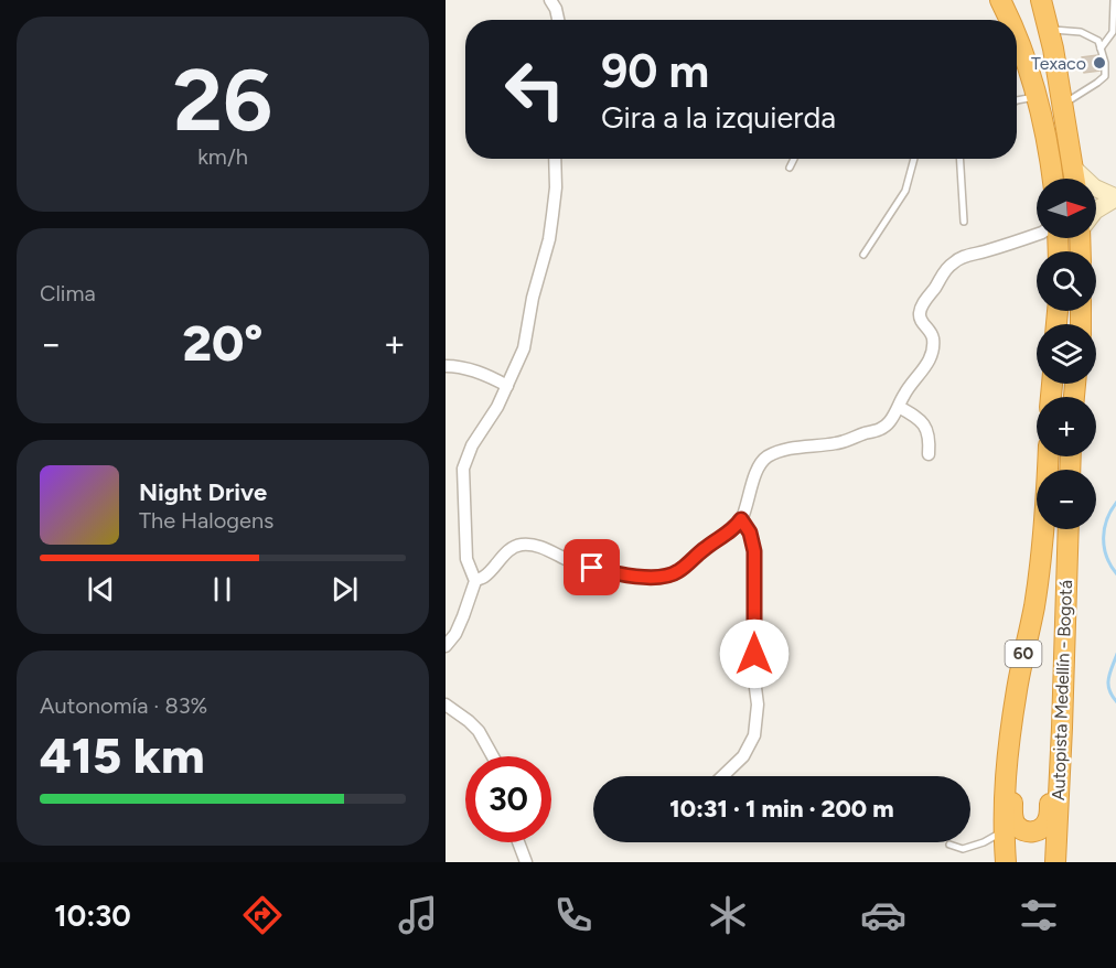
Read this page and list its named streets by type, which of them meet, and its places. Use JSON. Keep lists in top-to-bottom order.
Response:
{
  "streets": {
    "highway": ["60", "Autopista Medellín - Bogotá"]
  },
  "places": ["Texaco"],
  "north": "right",
  "page": {
    "tile": [
      ["26", "km/h"],
      "Clima",
      ["Autonomía · 83%", "415 km"]
    ],
    "turn": ["90 m", "Gira a la izquierda"],
    "map_buttons": ["+", "−"],
    "heat": ["−", "20°", "+"],
    "song": ["Night Drive", "The Halogens"],
    "limit": "30",
    "trip": "10:31 · 1 min · 200 m",
    "tabs": "10:30"
  }
}
